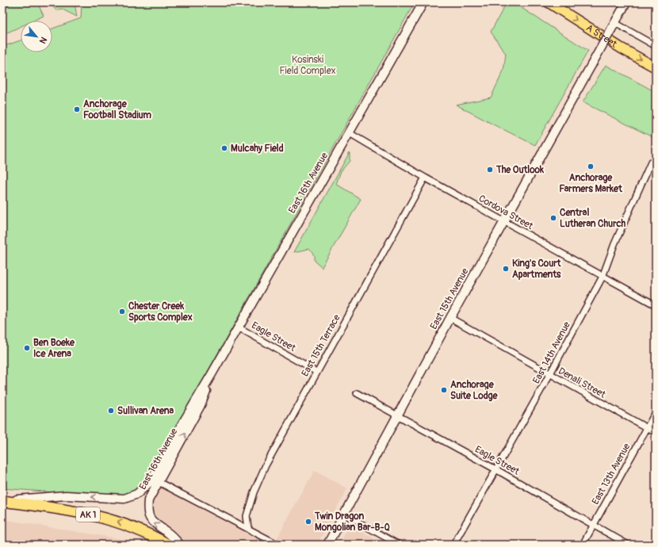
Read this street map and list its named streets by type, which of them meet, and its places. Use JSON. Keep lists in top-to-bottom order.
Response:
{
  "streets": {
    "highway": ["AK 1"],
    "main road": ["A Street"],
    "street": [
      "East 16th Avenue",
      "Cordova Street",
      "East 15th Avenue",
      "Eagle Street",
      "East 15th Terrace",
      "East 14th Avenue",
      "Denali Street",
      "East 13th Avenue"
    ]
  },
  "crossings": [
    ["East 16th Avenue", "Cordova Street"],
    ["East 16th Avenue", "Eagle Street"],
    ["East 16th Avenue", "AK 1"],
    ["Cordova Street", "East 15th Avenue"],
    ["Cordova Street", "East 15th Terrace"],
    ["Cordova Street", "East 14th Avenue"],
    ["East 15th Avenue", "Eagle Street"],
    ["East 15th Avenue", "Denali Street"],
    ["Eagle Street", "East 15th Terrace"],
    ["Eagle Street", "East 14th Avenue"],
    ["Eagle Street", "East 13th Avenue"],
    ["East 14th Avenue", "Denali Street"],
    ["Denali Street", "East 13th Avenue"]
  ],
  "one_way": ["A Street"],
  "parks": ["Kosinski Field Complex"],
  "places": [
    "Anchorage Football Stadium",
    "Mulcahy Field",
    "Anchorage Farmers Market",
    "The Outlook",
    "Central Lutheran Church",
    "King's Court Apartments",
    "Chester Creek Sports Complex",
    "Ben Boeke Ice Arena",
    "Anchorage Suite Lodge",
    "Sullivan Arena",
    "Twin Dragon Mongolian Bar-B-Q"
  ],
  "north": "bottom right"
}
